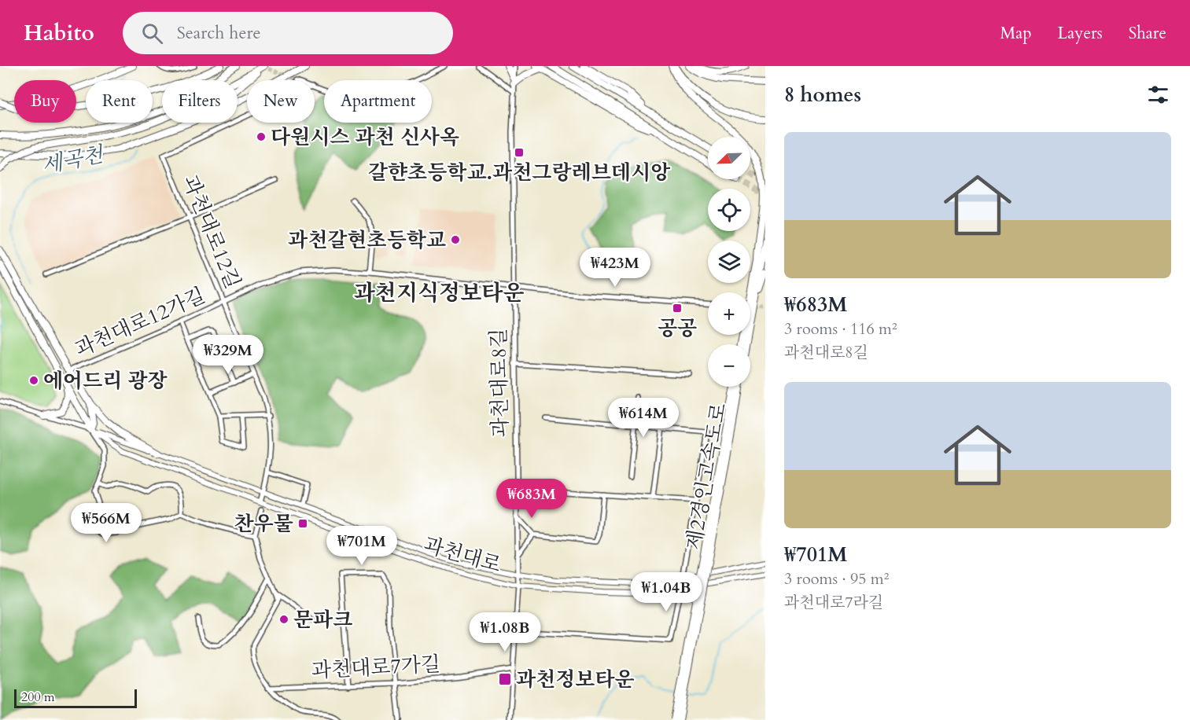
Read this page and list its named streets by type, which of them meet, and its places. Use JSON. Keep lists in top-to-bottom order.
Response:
{
  "streets": {
    "highway": ["제2경인고속도로"],
    "main road": ["과천대로"],
    "street": [
      "과천대로12길",
      "과천대로12가길",
      "과천대로8길",
      "과천대로7가길"
    ]
  },
  "crossings": [
    ["과천대로12길", "과천대로12가길"],
    ["과천대로12길", "과천대로"],
    ["과천대로12가길", "과천대로8길"],
    ["과천대로8길", "과천대로"],
    ["과천대로8길", "과천대로7가길"]
  ],
  "districts": ["과천지식정보타운"],
  "water": ["세곡천"],
  "places": {
    "other": [
      "다원시스 과천 신사옥",
      "과천갈현초등학교",
      "에어드리 광장",
      "문파크"
    ],
    "transit": [
      "갈햔초등학교.과천그랑레브데시앙",
      "공공",
      "찬우물",
      "과천정보타운"
    ]
  },
  "scale_bar": "200 m",
  "north": "bottom left",
  "page": {
    "header": "Habito",
    "search": "Search here",
    "nav": ["Map", "Layers", "Share"],
    "heading": "8 homes",
    "chip": [
      "Buy",
      "Rent",
      "Filters",
      "New",
      "Apartment"
    ],
    "list": [
      {
        "name": "₩683M",
        "note": "3 rooms · 116 m² · 과천대로8길"
      },
      {
        "name": "₩701M",
        "note": "3 rooms · 95 m² · 과천대로7라길"
      }
    ],
    "map_buttons": ["+", "−"],
    "price": [
      "₩423M",
      "₩329M",
      "₩614M",
      "₩683M",
      "₩566M",
      "₩701M",
      "₩1.04B",
      "₩1.08B"
    ],
    "scale": "200 m"
  }
}
